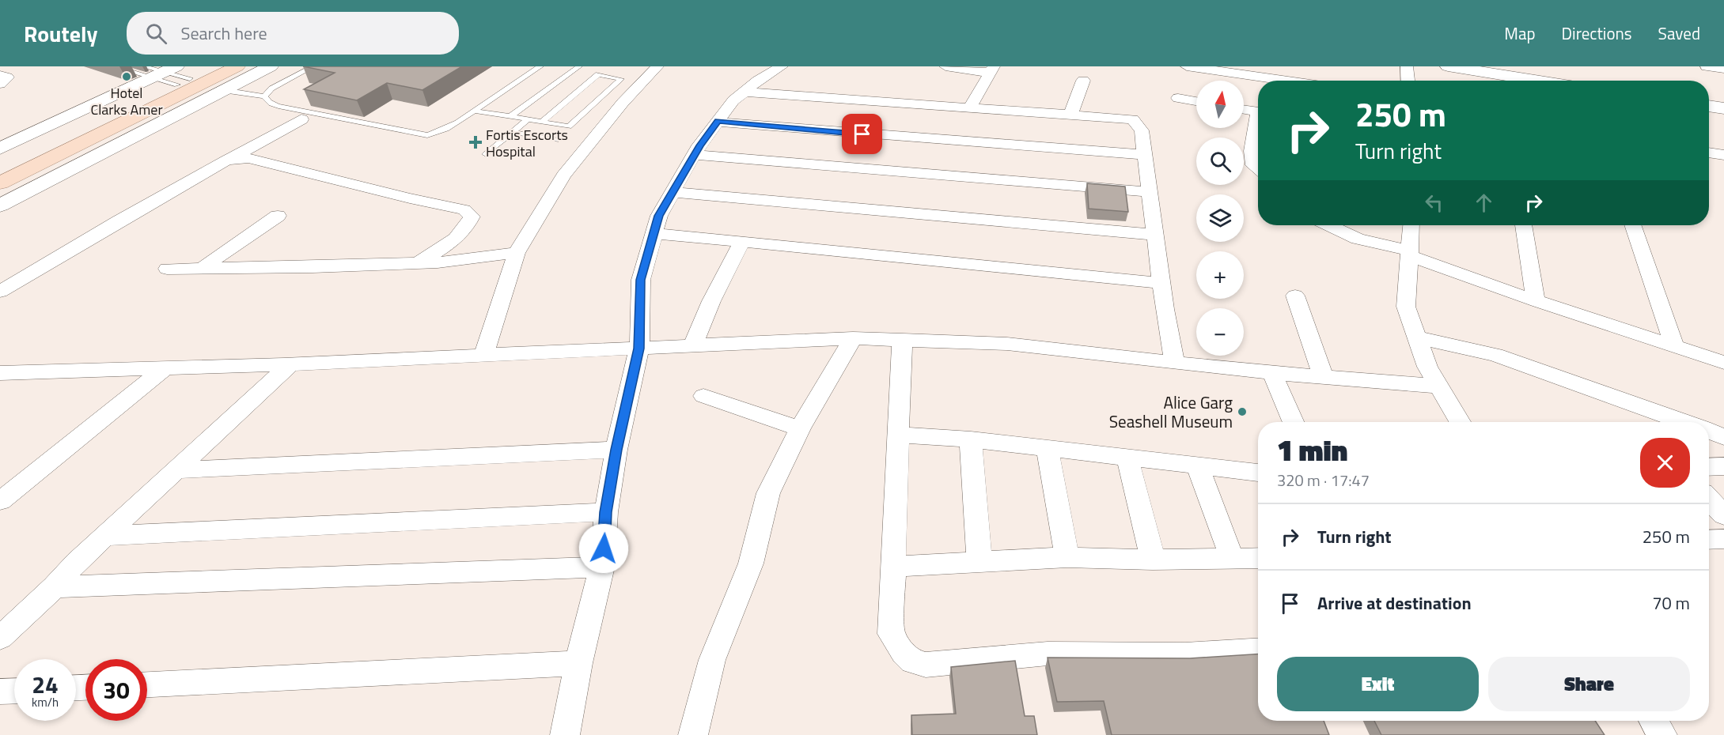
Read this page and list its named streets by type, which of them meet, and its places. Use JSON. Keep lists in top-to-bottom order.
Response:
{
  "places": {
    "other": ["Hotel Clarks Amer", "Alice Garg Seashell Museum"],
    "health": ["Fortis Escorts Hospital"]
  },
  "north": "top",
  "page": {
    "header": "Routely",
    "search": "Search here",
    "nav": ["Map", "Directions", "Saved"],
    "map_buttons": ["+", "−"],
    "turn": ["250 m", "Turn right"],
    "heading": ["1 min", "320 m · 17:47"],
    "list": [
      {
        "name": "Turn right",
        "value": "250 m"
      },
      {
        "name": "Arrive at destination",
        "value": "70 m"
      }
    ],
    "buttons": ["Exit", "Share"],
    "speed": "24 km/h",
    "limit": "30"
  }
}
